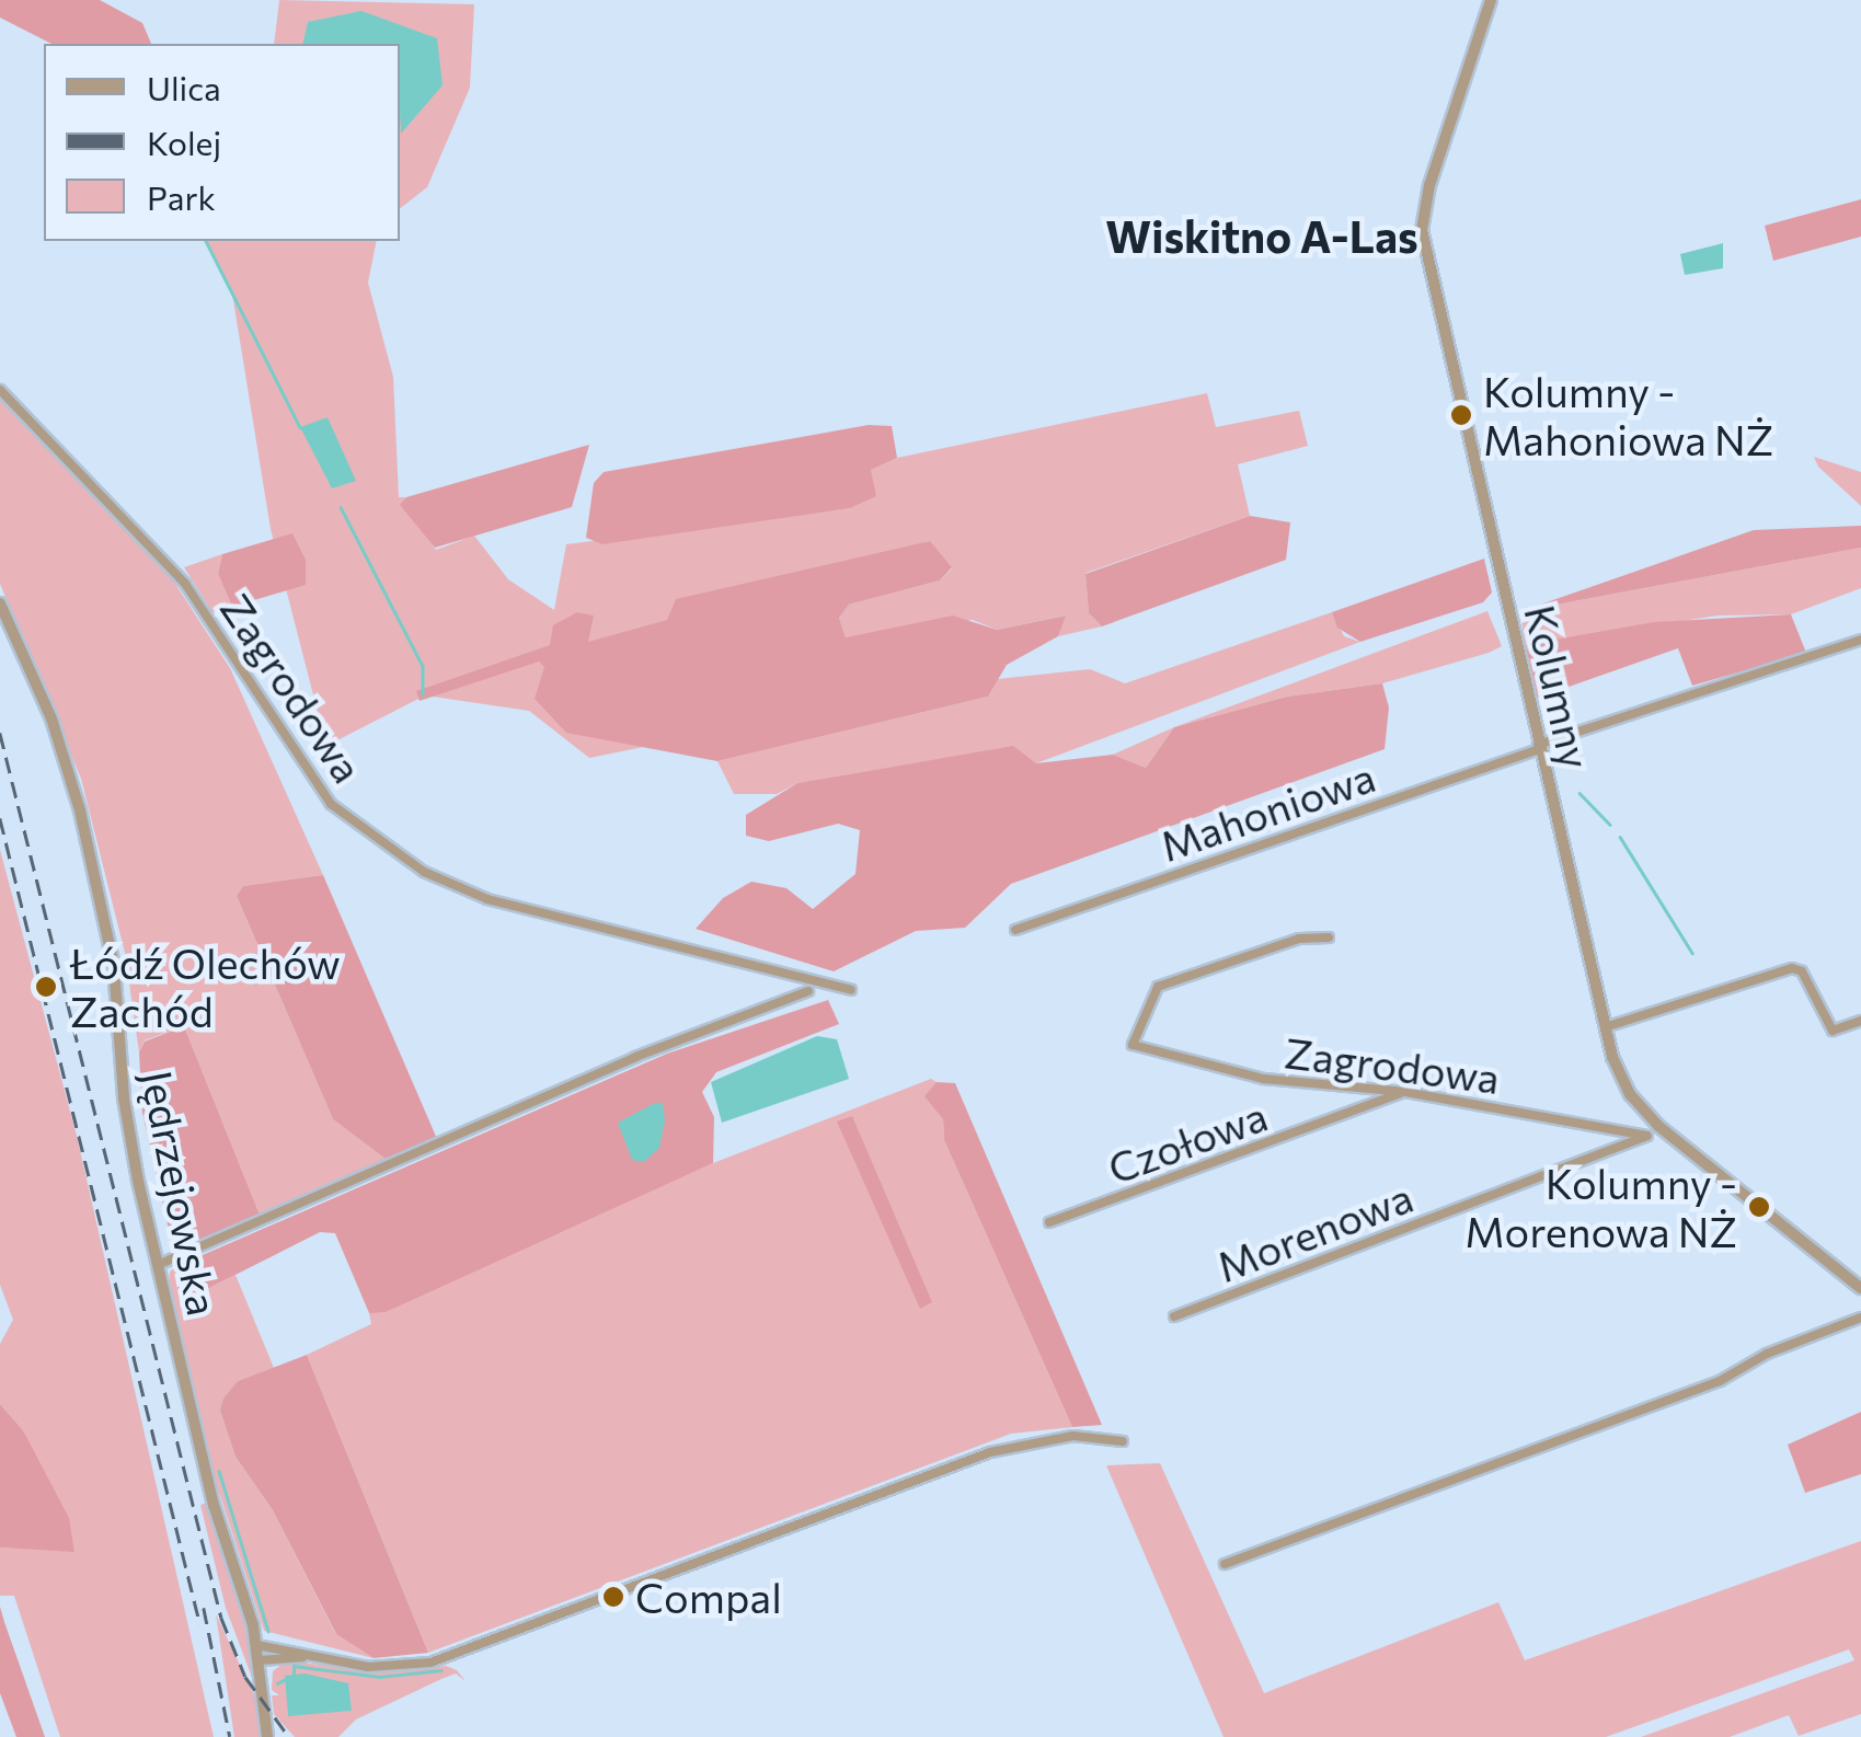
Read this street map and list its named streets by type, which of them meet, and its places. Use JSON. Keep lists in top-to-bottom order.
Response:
{
  "streets": {
    "street": [
      "Kolumny",
      "Zagrodowa",
      "Mahoniowa",
      "Czołowa",
      "Jędrzejowska",
      "Morenowa"
    ]
  },
  "crossings": [
    ["Kolumny", "Mahoniowa"],
    ["Kolumny", "Morenowa"],
    ["Zagrodowa", "Czołowa"],
    ["Zagrodowa", "Morenowa"]
  ],
  "districts": ["Wiskitno A-Las"],
  "places": [
    "Kolumny - Mahoniowa NŻ",
    "Łódź Olechów Zachód",
    "Kolumny - Morenowa NŻ",
    "Compal"
  ],
  "legend": ["Ulica", "Kolej", "Park"]
}
